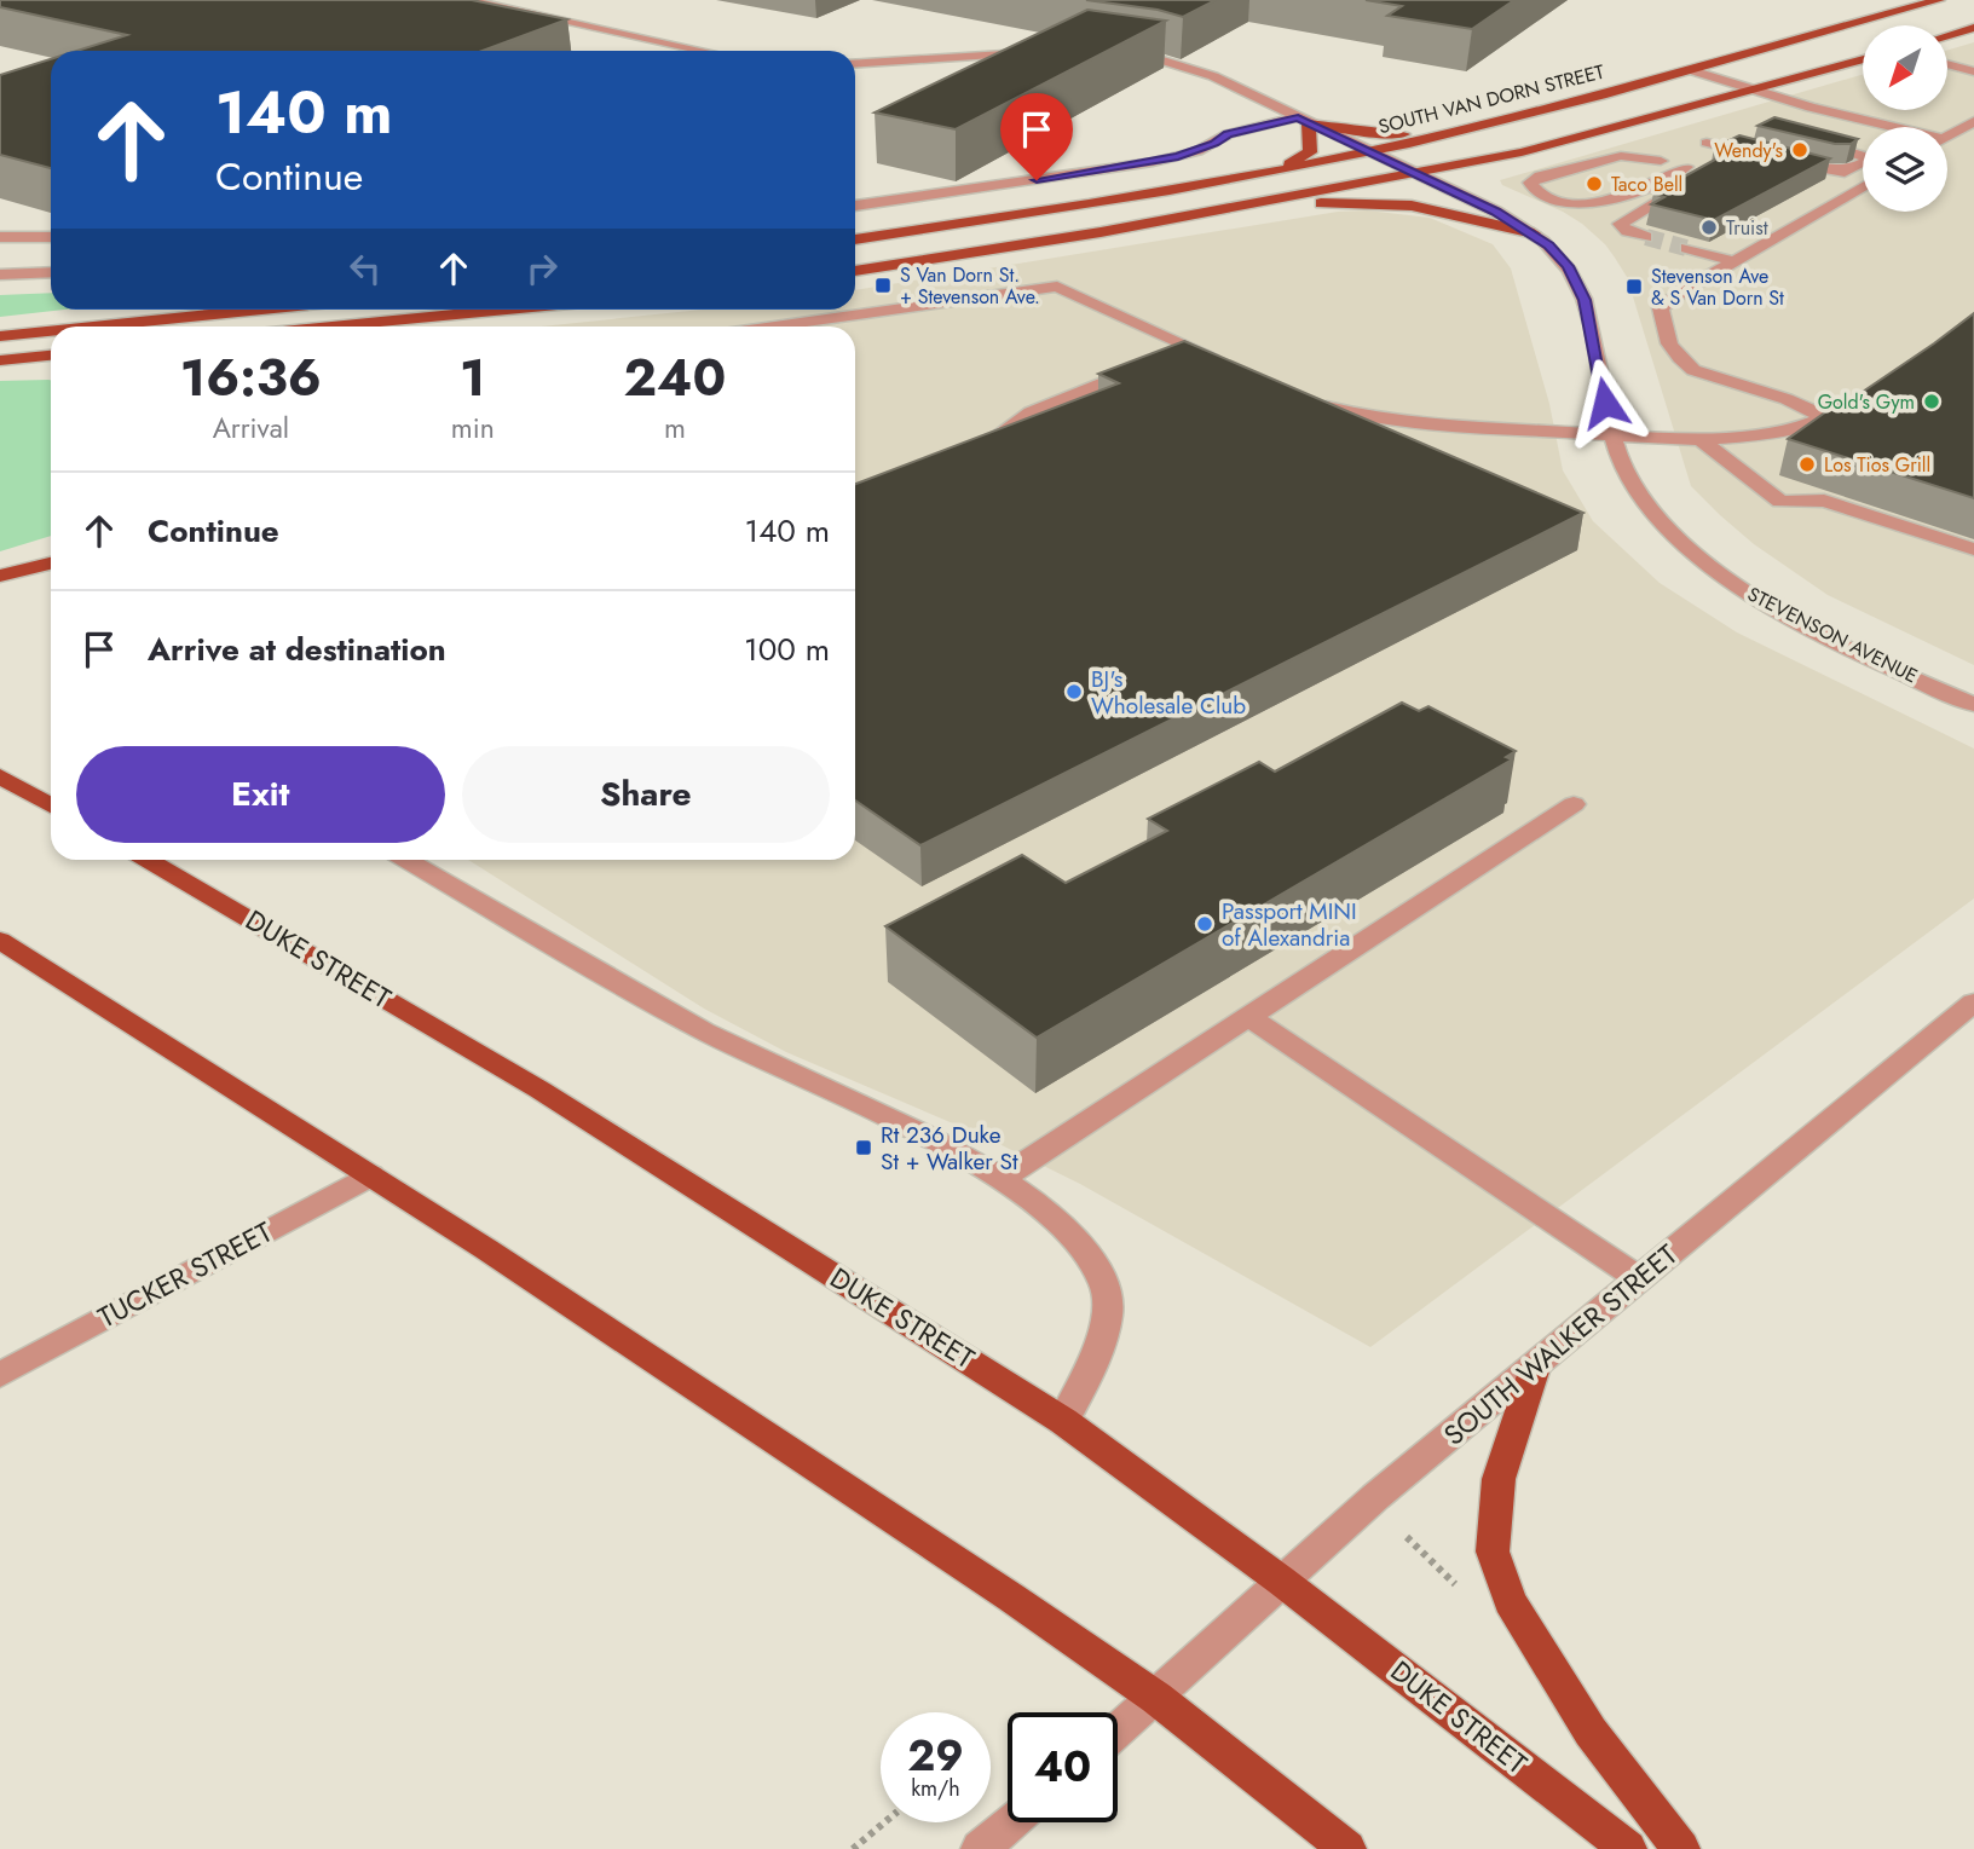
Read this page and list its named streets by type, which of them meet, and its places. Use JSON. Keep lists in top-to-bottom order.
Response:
{
  "streets": {
    "main road": ["SOUTH VAN DORN STREET", "DUKE STREET"],
    "street": ["STEVENSON AVENUE", "TUCKER STREET", "SOUTH WALKER STREET"]
  },
  "crossings": [
    ["SOUTH VAN DORN STREET", "STEVENSON AVENUE"],
    ["DUKE STREET", "SOUTH WALKER STREET"]
  ],
  "places": {
    "other": [
      "Wendy's",
      "Taco Bell",
      "Truist",
      "Gold's Gym",
      "Los Tios Grill",
      "BJ's Wholesale Club",
      "Passport MINI of Alexandria"
    ],
    "transit": ["S Van Dorn St. + Stevenson Ave.", "Stevenson Ave & S Van Dorn St", "Rt 236 Duke St + Walker St"]
  },
  "north": "bottom left",
  "page": {
    "turn": ["140 m", "Continue"],
    "eta": [
      "16:36",
      "Arrival",
      "1",
      "min",
      "240",
      "m"
    ],
    "list": [
      {
        "name": "Continue",
        "value": "140 m"
      },
      {
        "name": "Arrive at destination",
        "value": "100 m"
      }
    ],
    "buttons": ["Exit", "Share"],
    "speed": "29 km/h",
    "limit": "40"
  }
}
